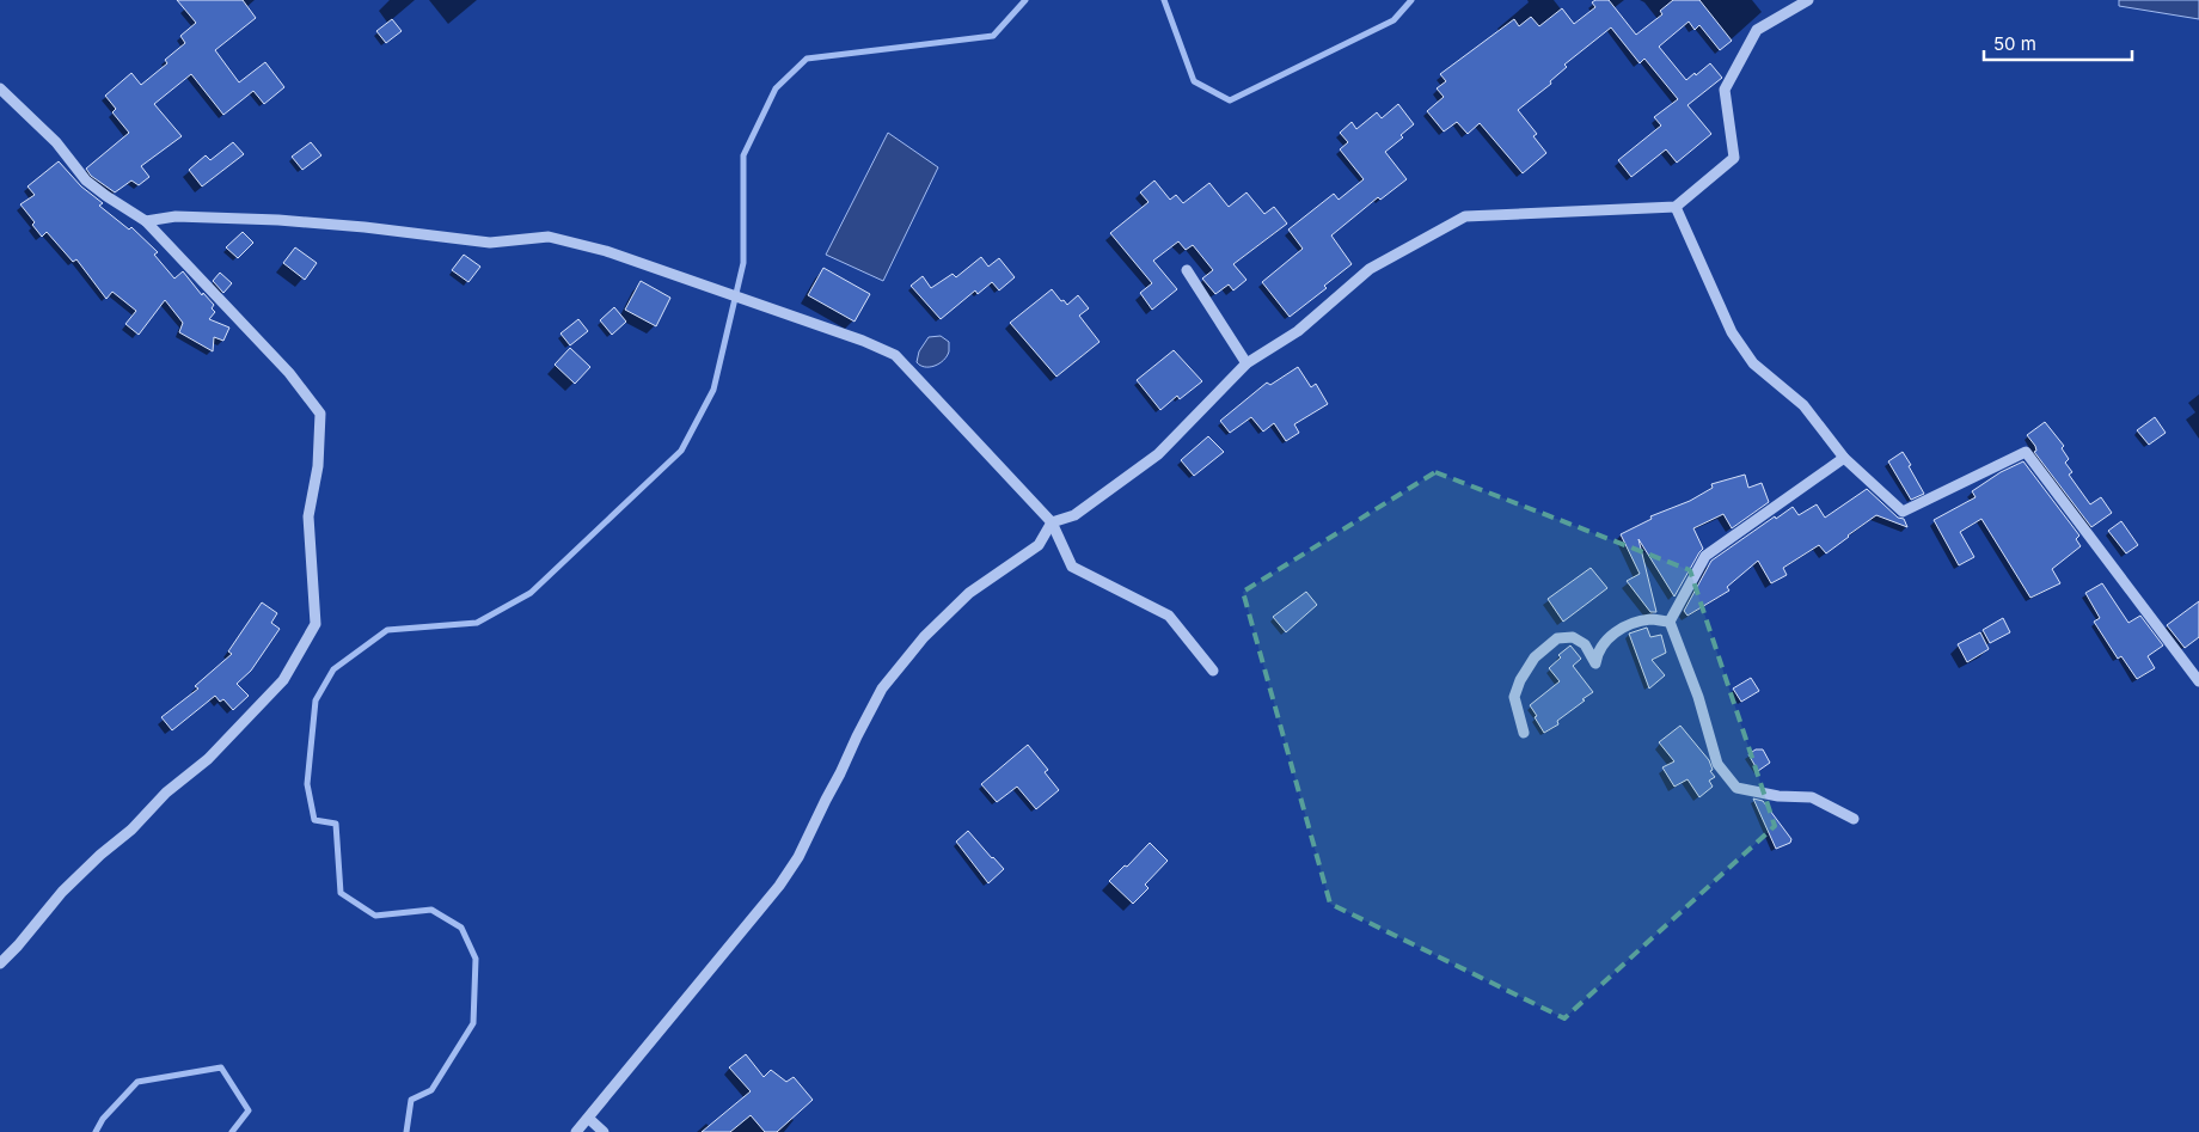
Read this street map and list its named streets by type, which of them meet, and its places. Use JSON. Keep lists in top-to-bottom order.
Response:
{
  "scale_bar": "50 m"
}
